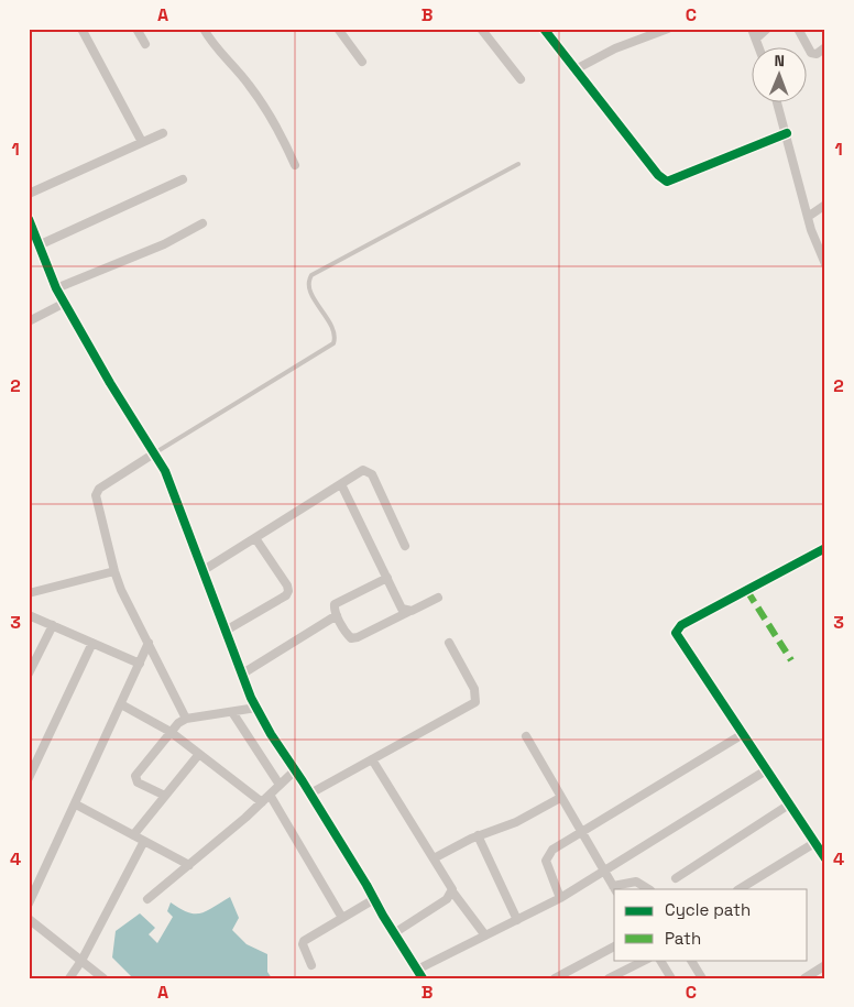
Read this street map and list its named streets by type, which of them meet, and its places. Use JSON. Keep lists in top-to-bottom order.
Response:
{
  "legend": ["Cycle path", "Path"],
  "north": "top",
  "grid": {
    "columns": ["A", "B", "C"],
    "rows": [
      "1",
      "2",
      "3",
      "4"
    ]
  }
}
